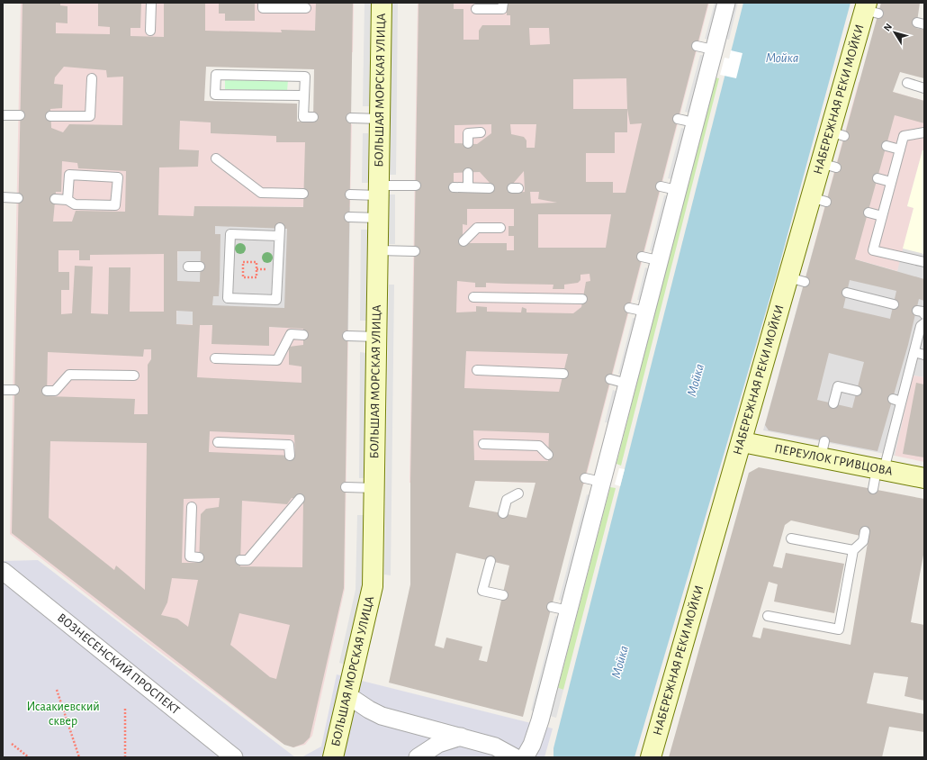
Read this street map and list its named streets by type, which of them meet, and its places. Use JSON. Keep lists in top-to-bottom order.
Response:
{
  "streets": {
    "street": [
      "БОЛЬШАЯ МОРСКАЯ УЛИЦА",
      "НАБЕРЕЖНАЯ РЕКИ МОЙКИ",
      "ПЕРЕУЛОК ГРИВЦОВА",
      "ВОЗНЕСЕНСКИЙ ПРОСПЕКТ"
    ]
  },
  "crossings": [
    ["НАБЕРЕЖНАЯ РЕКИ МОЙКИ", "ПЕРЕУЛОК ГРИВЦОВА"]
  ],
  "water": ["Мойка"],
  "parks": ["Исаакиевский сквер"],
  "north": "top left"
}
